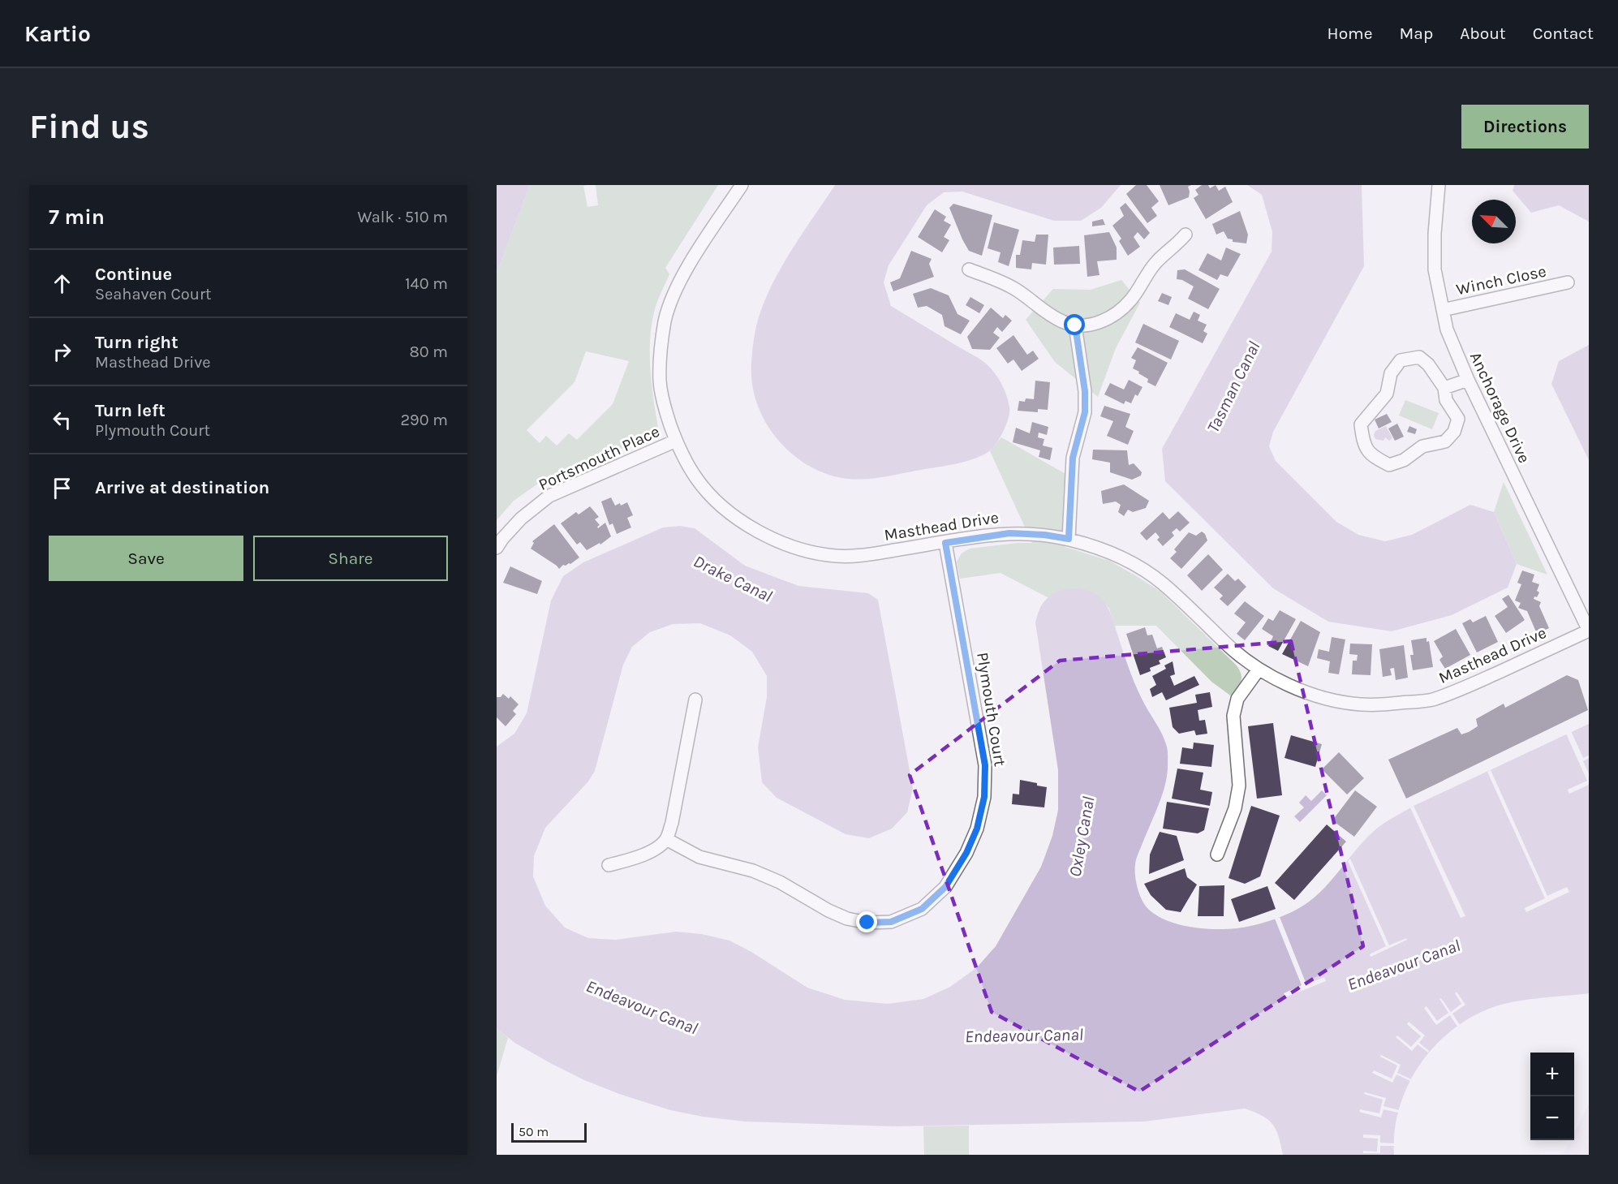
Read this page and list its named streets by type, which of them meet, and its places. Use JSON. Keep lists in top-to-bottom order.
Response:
{
  "streets": {
    "street": [
      "Winch Close",
      "Anchorage Drive",
      "Portsmouth Place",
      "Masthead Drive",
      "Plymouth Court"
    ]
  },
  "crossings": [
    ["Winch Close", "Anchorage Drive"],
    ["Anchorage Drive", "Masthead Drive"],
    ["Portsmouth Place", "Masthead Drive"],
    ["Masthead Drive", "Plymouth Court"]
  ],
  "water": [
    "Tasman Canal",
    "Drake Canal",
    "Oxley Canal",
    "Endeavour Canal"
  ],
  "scale_bar": "50 m",
  "north": "top left",
  "page": {
    "header": "Kartio",
    "nav": [
      "Home",
      "Map",
      "About",
      "Contact"
    ],
    "buttons": [
      "Directions",
      ["Save", "Share"]
    ],
    "title": "Find us",
    "heading": ["7 min", "Walk · 510 m"],
    "list": [
      ["Continue", "Seahaven Court", "140 m"],
      ["Turn right", "Masthead Drive", "80 m"],
      ["Turn left", "Plymouth Court", "290 m"],
      "Arrive at destination"
    ],
    "map_buttons": ["+", "−"],
    "scale": "50 m"
  }
}
